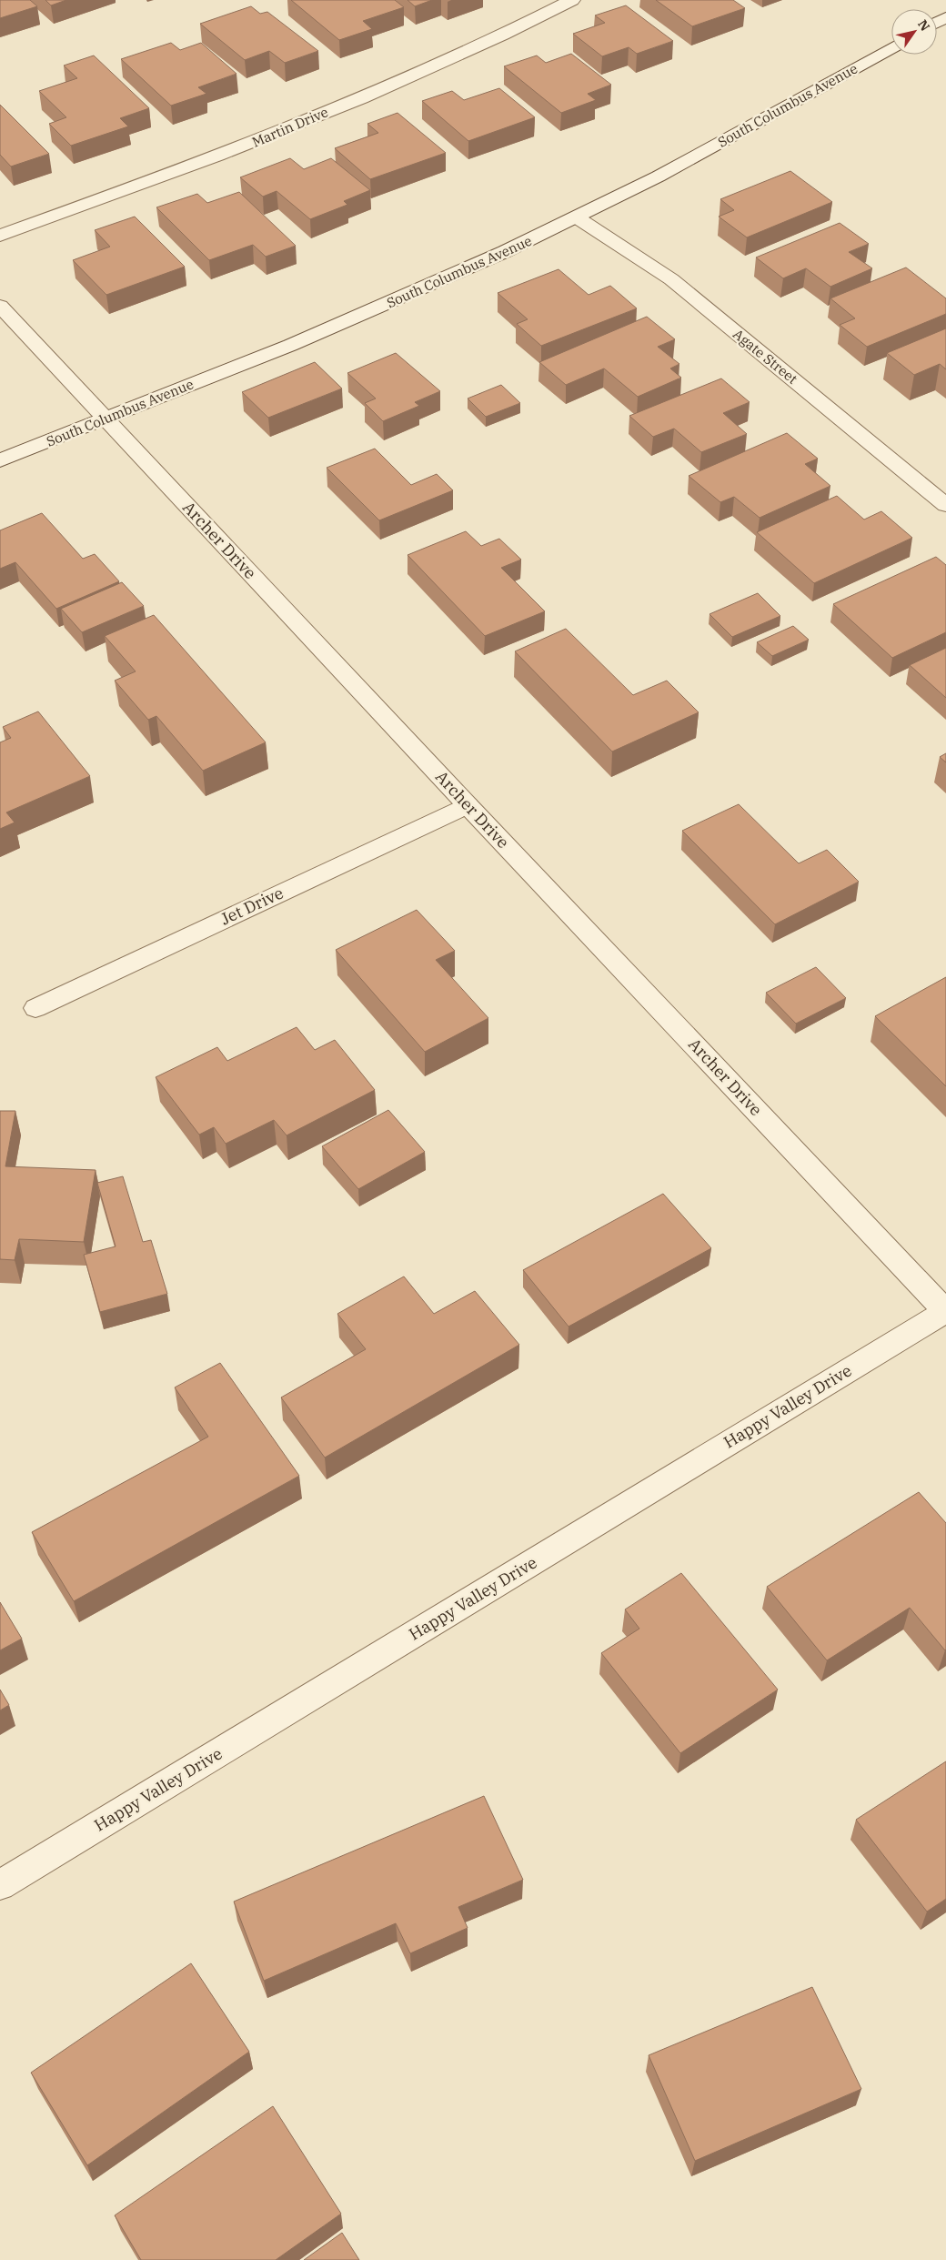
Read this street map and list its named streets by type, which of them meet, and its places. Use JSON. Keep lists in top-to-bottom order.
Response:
{
  "streets": {
    "street": [
      "South Columbus Avenue",
      "Martin Drive",
      "Agate Street",
      "Archer Drive",
      "Jet Drive",
      "Happy Valley Drive"
    ]
  },
  "crossings": [
    ["South Columbus Avenue", "Agate Street"],
    ["South Columbus Avenue", "Archer Drive"],
    ["Archer Drive", "Jet Drive"],
    ["Archer Drive", "Happy Valley Drive"]
  ],
  "north": "top right"
}
